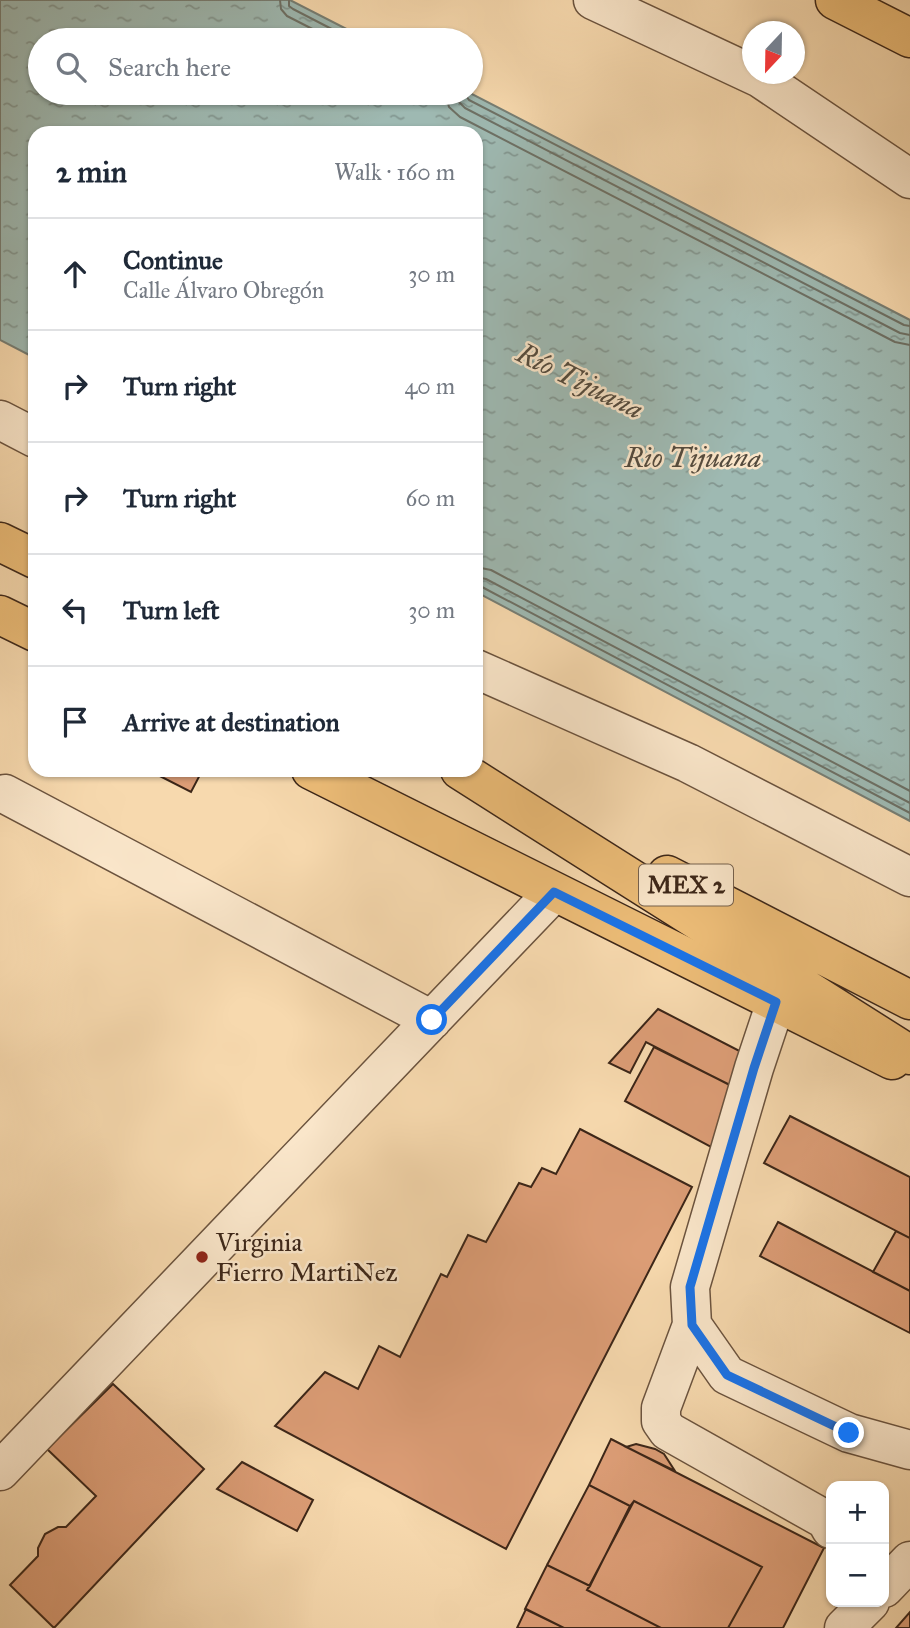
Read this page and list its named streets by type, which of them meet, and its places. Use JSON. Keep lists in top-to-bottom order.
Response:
{
  "streets": {
    "main road": ["MEX 2"]
  },
  "water": ["Río Tijuana", "Rio Tijuana"],
  "places": ["Virginia Fierro MartiNez"],
  "north": "bottom",
  "page": {
    "search": "Search here",
    "heading": ["2 min", "Walk · 160 m"],
    "list": [
      ["Continue", "Calle Álvaro Obregón", "30 m"],
      ["Turn right", "40 m"],
      ["Turn right", "60 m"],
      ["Turn left", "30 m"],
      "Arrive at destination"
    ],
    "map_buttons": ["+", "−"]
  }
}
